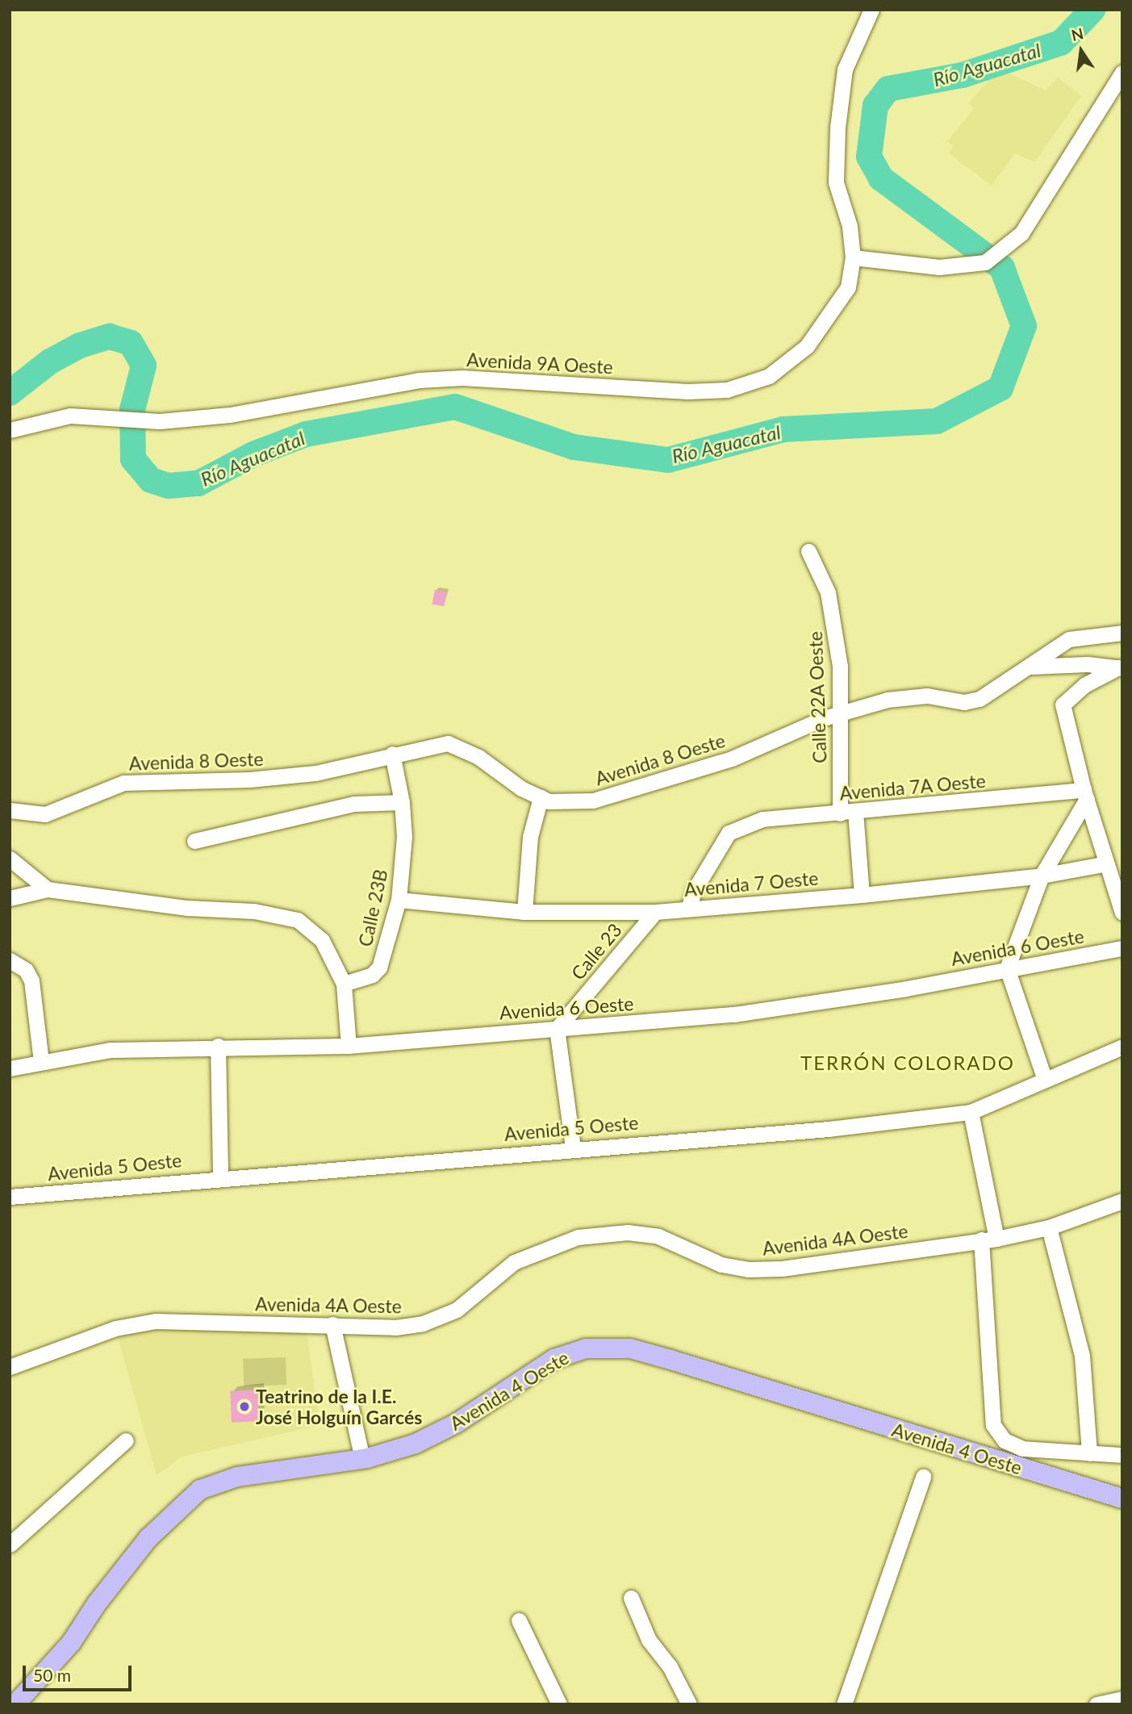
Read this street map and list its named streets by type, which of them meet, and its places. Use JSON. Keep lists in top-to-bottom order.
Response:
{
  "streets": {
    "main road": ["Avenida 4 Oeste"],
    "street": [
      "Avenida 9A Oeste",
      "Calle 22A Oeste",
      "Avenida 8 Oeste",
      "Avenida 7A Oeste",
      "Avenida 7 Oeste",
      "Calle 23B",
      "Avenida 6 Oeste",
      "Calle 23",
      "Avenida 5 Oeste",
      "Avenida 4A Oeste"
    ]
  },
  "crossings": [
    ["Calle 22A Oeste", "Avenida 8 Oeste"],
    ["Calle 22A Oeste", "Avenida 7A Oeste"],
    ["Calle 22A Oeste", "Avenida 7 Oeste"],
    ["Avenida 8 Oeste", "Calle 23B"],
    ["Avenida 7A Oeste", "Avenida 7 Oeste"],
    ["Avenida 7 Oeste", "Calle 23B"],
    ["Avenida 7 Oeste", "Calle 23"],
    ["Avenida 6 Oeste", "Calle 23"]
  ],
  "districts": ["TERRÓN COLORADO"],
  "water": ["Río Aguacatal"],
  "places": ["Teatrino de la I.E. José Holguín Garcés"],
  "scale_bar": "50 m",
  "north": "top"
}
